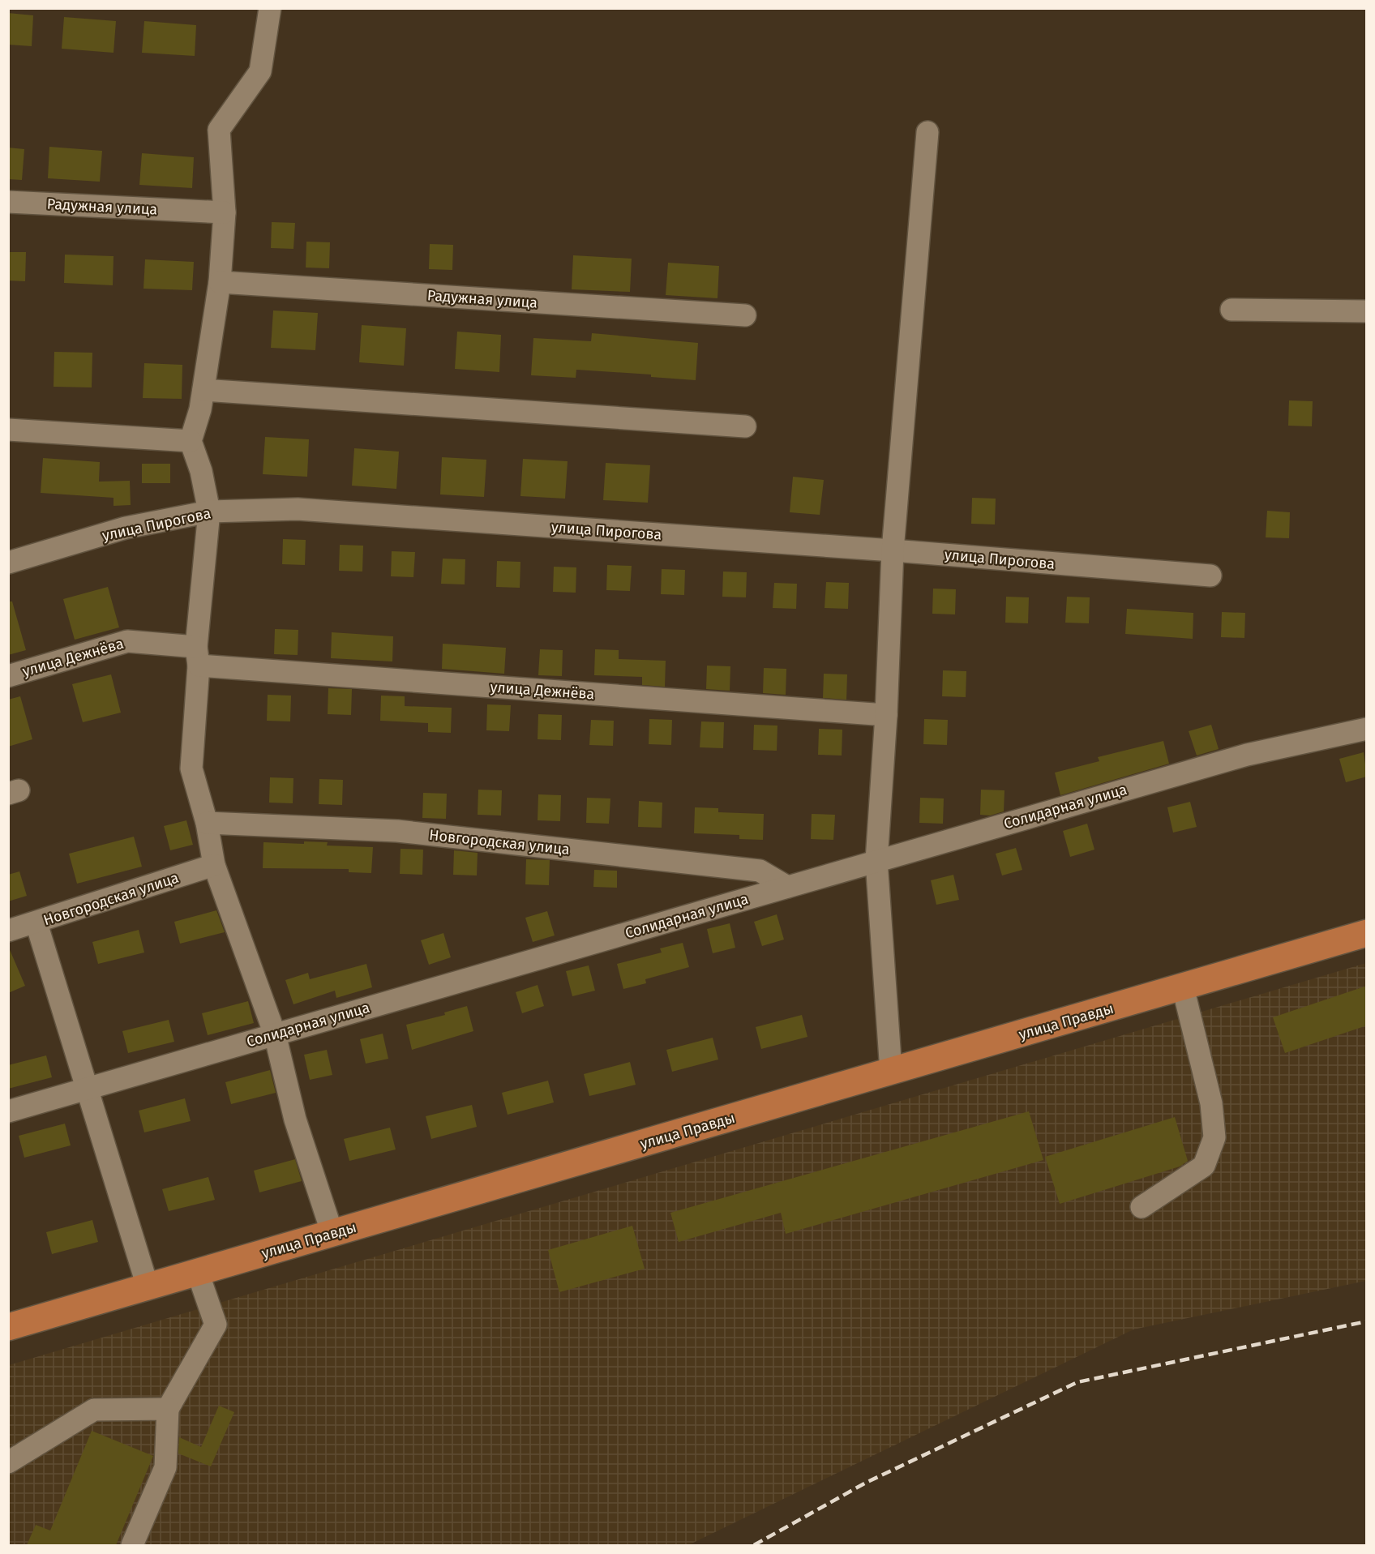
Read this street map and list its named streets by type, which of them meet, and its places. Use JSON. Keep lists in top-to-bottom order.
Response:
{
  "streets": {
    "main road": ["улица Правды"],
    "street": [
      "Радужная улица",
      "улица Пирогова",
      "улица Дежнёва",
      "Солидарная улица",
      "Новгородская улица"
    ]
  },
  "crossings": [
    ["Солидарная улица", "Новгородская улица"]
  ]
}
